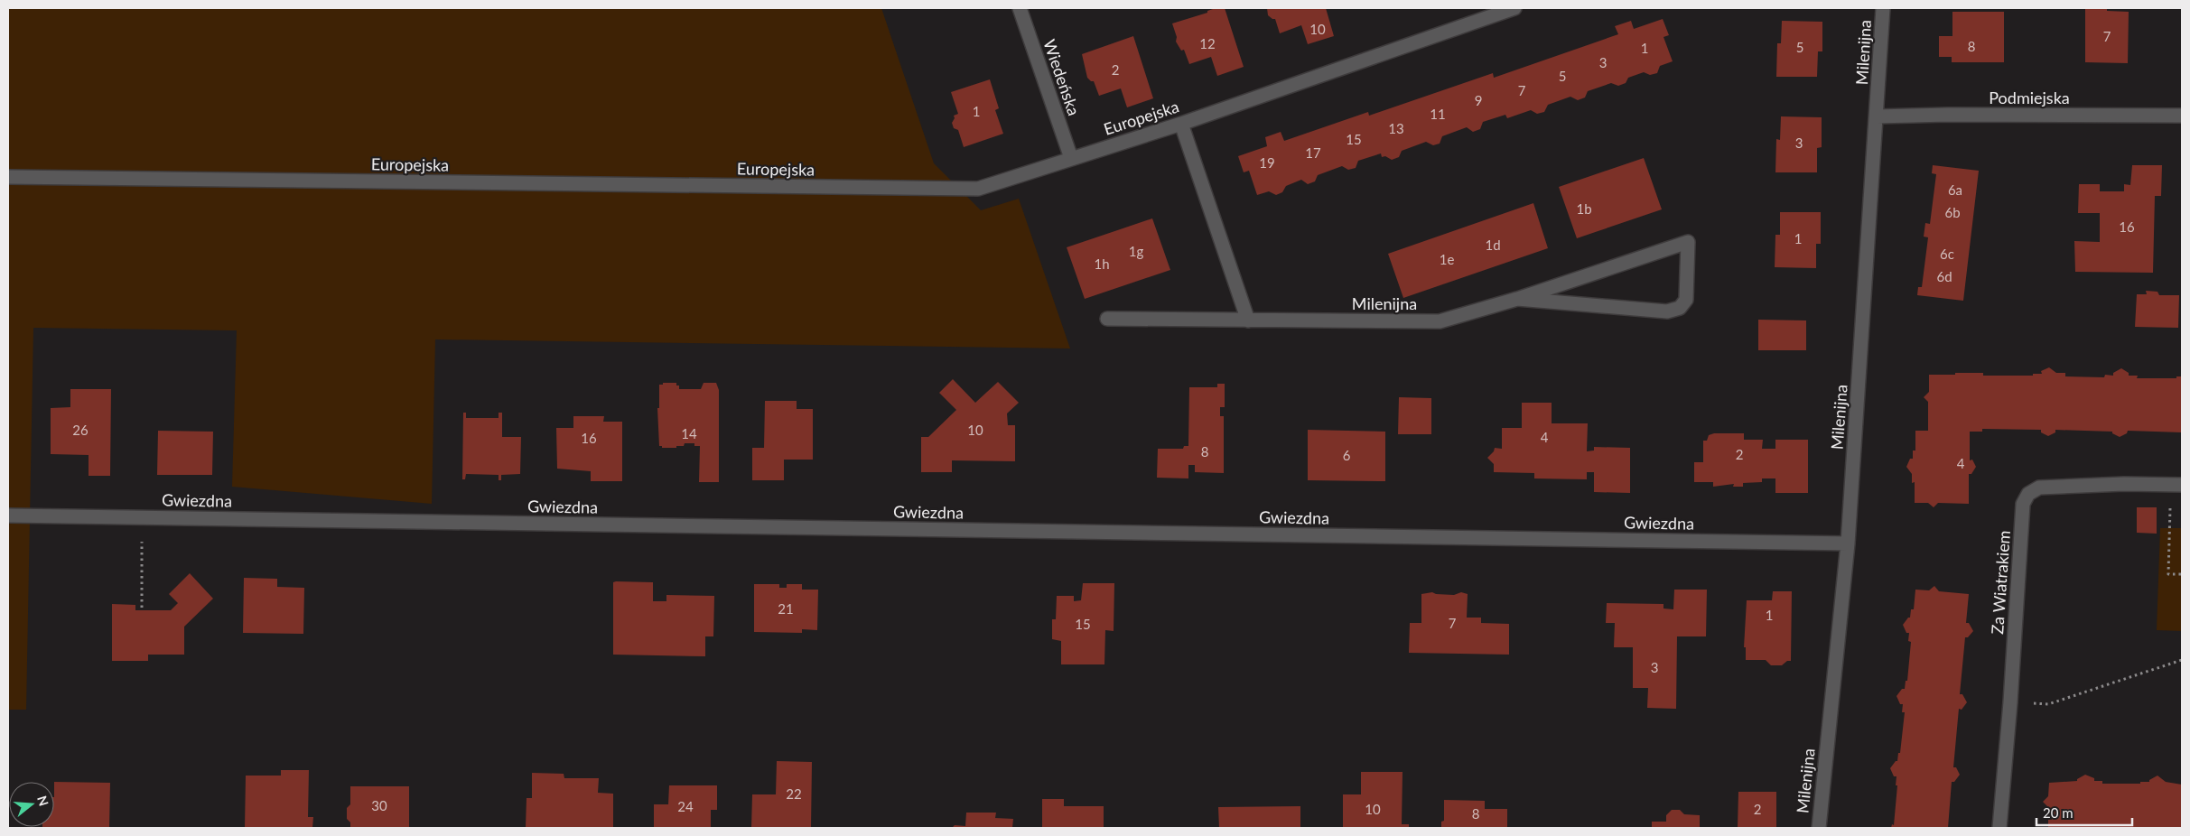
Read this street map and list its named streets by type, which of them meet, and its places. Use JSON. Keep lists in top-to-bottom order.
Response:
{
  "streets": {
    "street": [
      "Milenijna",
      "Wiedeńska",
      "Podmiejska",
      "Europejska",
      "Gwiezdna",
      "Za Wiatrakiem"
    ]
  },
  "crossings": [
    ["Milenijna", "Podmiejska"],
    ["Milenijna", "Gwiezdna"],
    ["Wiedeńska", "Europejska"]
  ],
  "house_numbers": [
    "10",
    "7",
    "12",
    "8",
    "5",
    "1",
    "3",
    "2",
    "5",
    "7",
    "9",
    "1",
    "11",
    "13",
    "15",
    "3",
    "17",
    "19",
    "6a",
    "1b",
    "6b",
    "16",
    "1",
    "1d",
    "1g",
    "6c",
    "1e",
    "1h",
    "6d",
    "26",
    "10",
    "14",
    "4",
    "16",
    "8",
    "2",
    "6",
    "4",
    "21",
    "1",
    "7",
    "15",
    "3",
    "22",
    "30",
    "24",
    "10",
    "2",
    "8"
  ],
  "scale_bar": "20 m",
  "north": "right"
}
